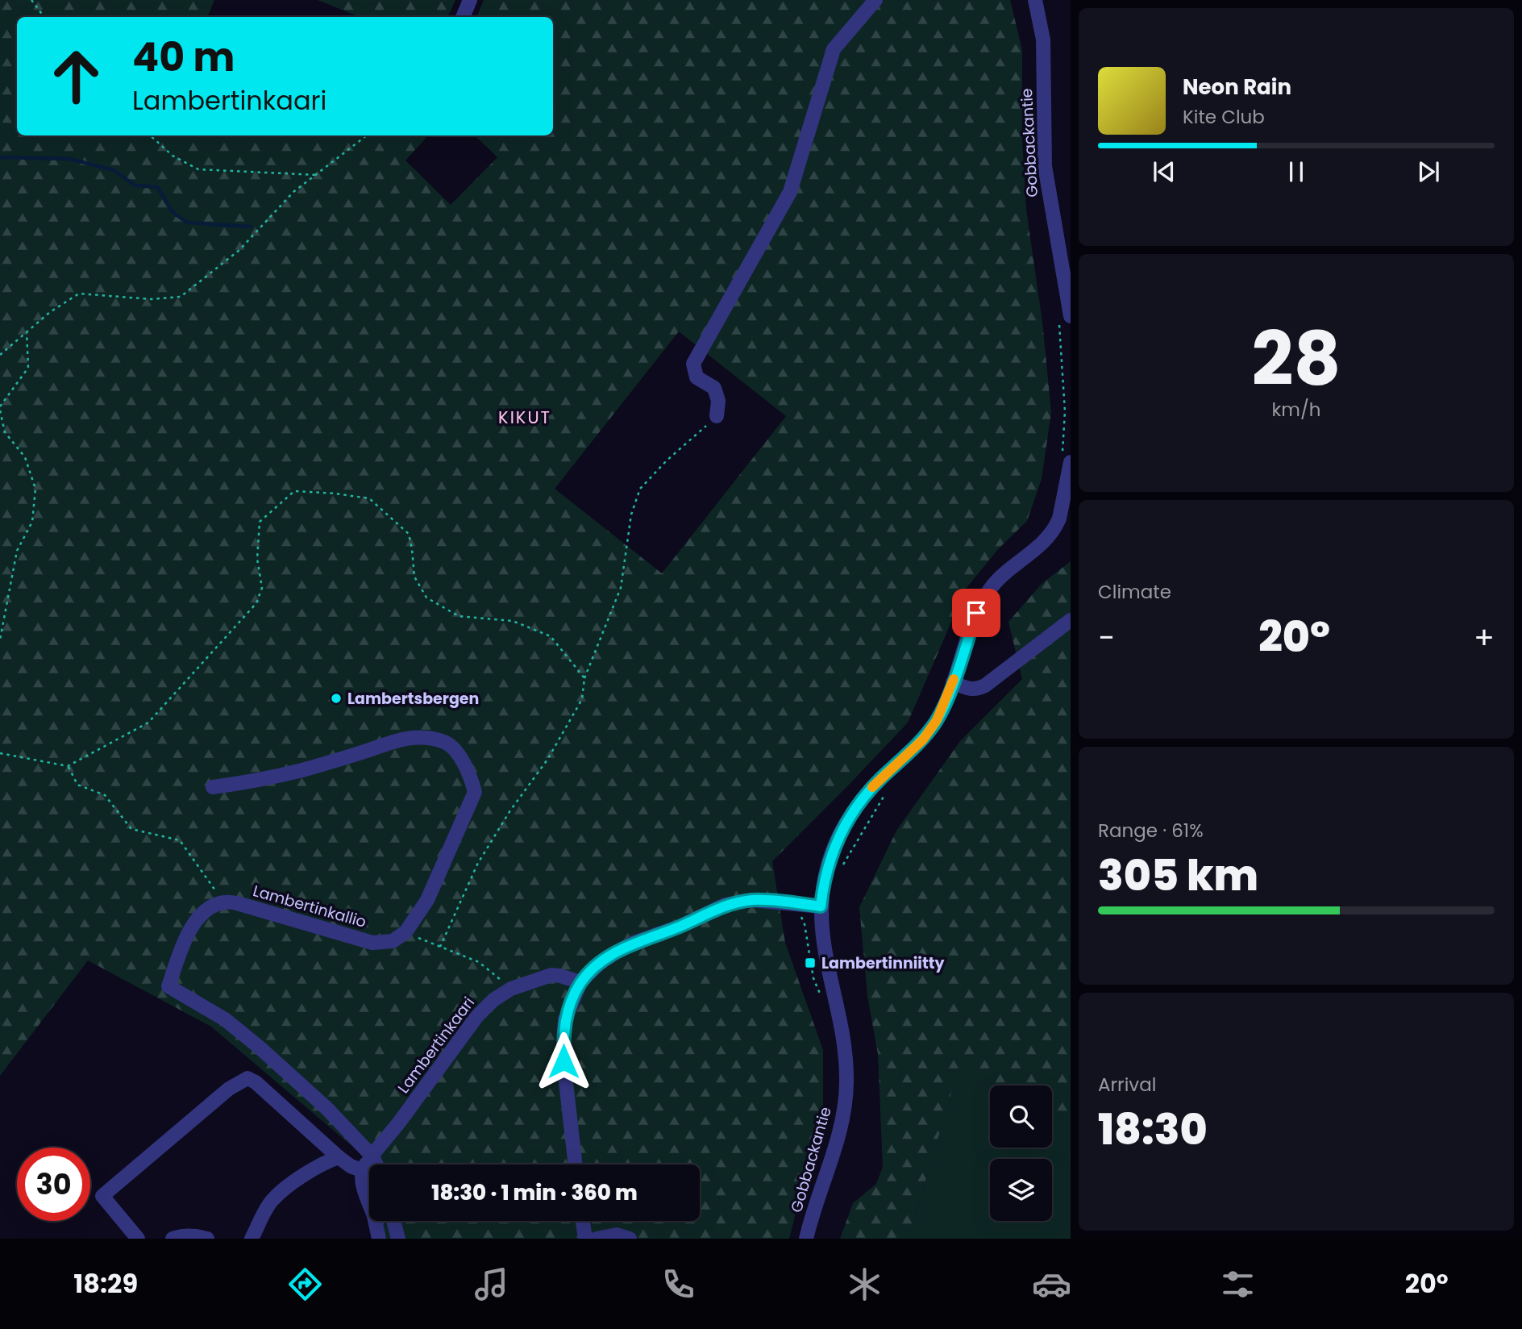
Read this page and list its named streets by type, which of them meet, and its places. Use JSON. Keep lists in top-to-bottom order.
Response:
{
  "streets": {
    "street": ["Gobbackantie", "Lambertinkallio", "Lambertinkaari"]
  },
  "districts": ["KIKUT"],
  "places": {
    "other": ["Lambertsbergen"],
    "transit": ["Lambertinniitty"]
  },
  "page": {
    "turn": ["40 m", "Lambertinkaari"],
    "song": ["Neon Rain", "Kite Club"],
    "tile": [
      ["28", "km/h"],
      "Climate",
      ["Range · 61%", "305 km"],
      ["Arrival", "18:30"]
    ],
    "heat": ["−", "20°", "+"],
    "limit": "30",
    "trip": "18:30 · 1 min · 360 m",
    "tabs": ["18:29", "20°"]
  }
}
